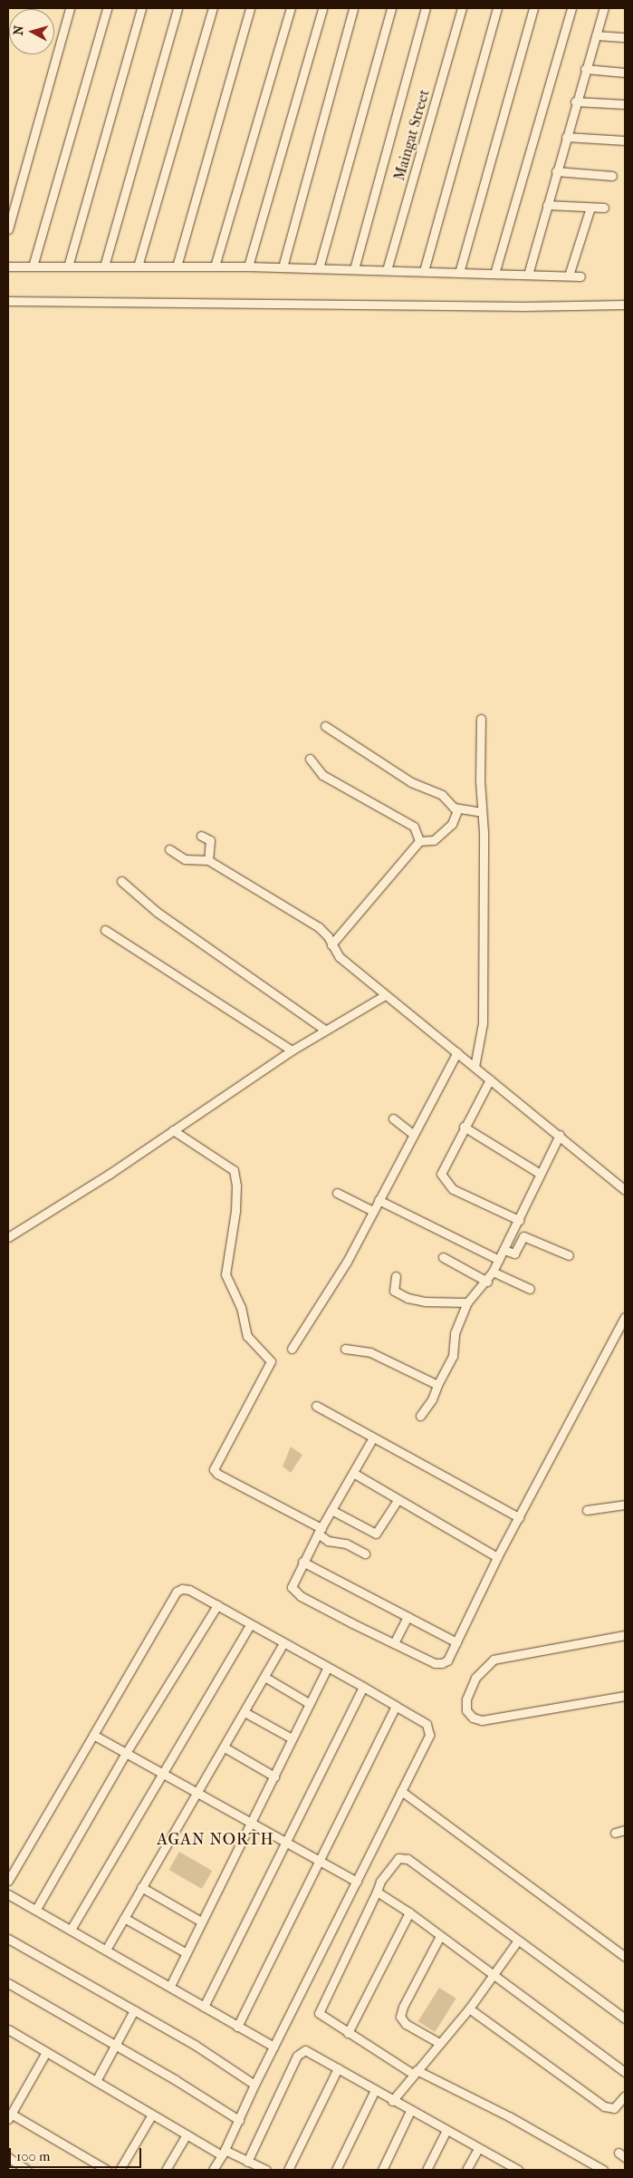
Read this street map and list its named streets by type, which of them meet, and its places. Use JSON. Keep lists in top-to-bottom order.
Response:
{
  "streets": {
    "street": ["Maingat Street"]
  },
  "districts": ["AGAN NORTH"],
  "scale_bar": "100 m",
  "north": "left"
}
